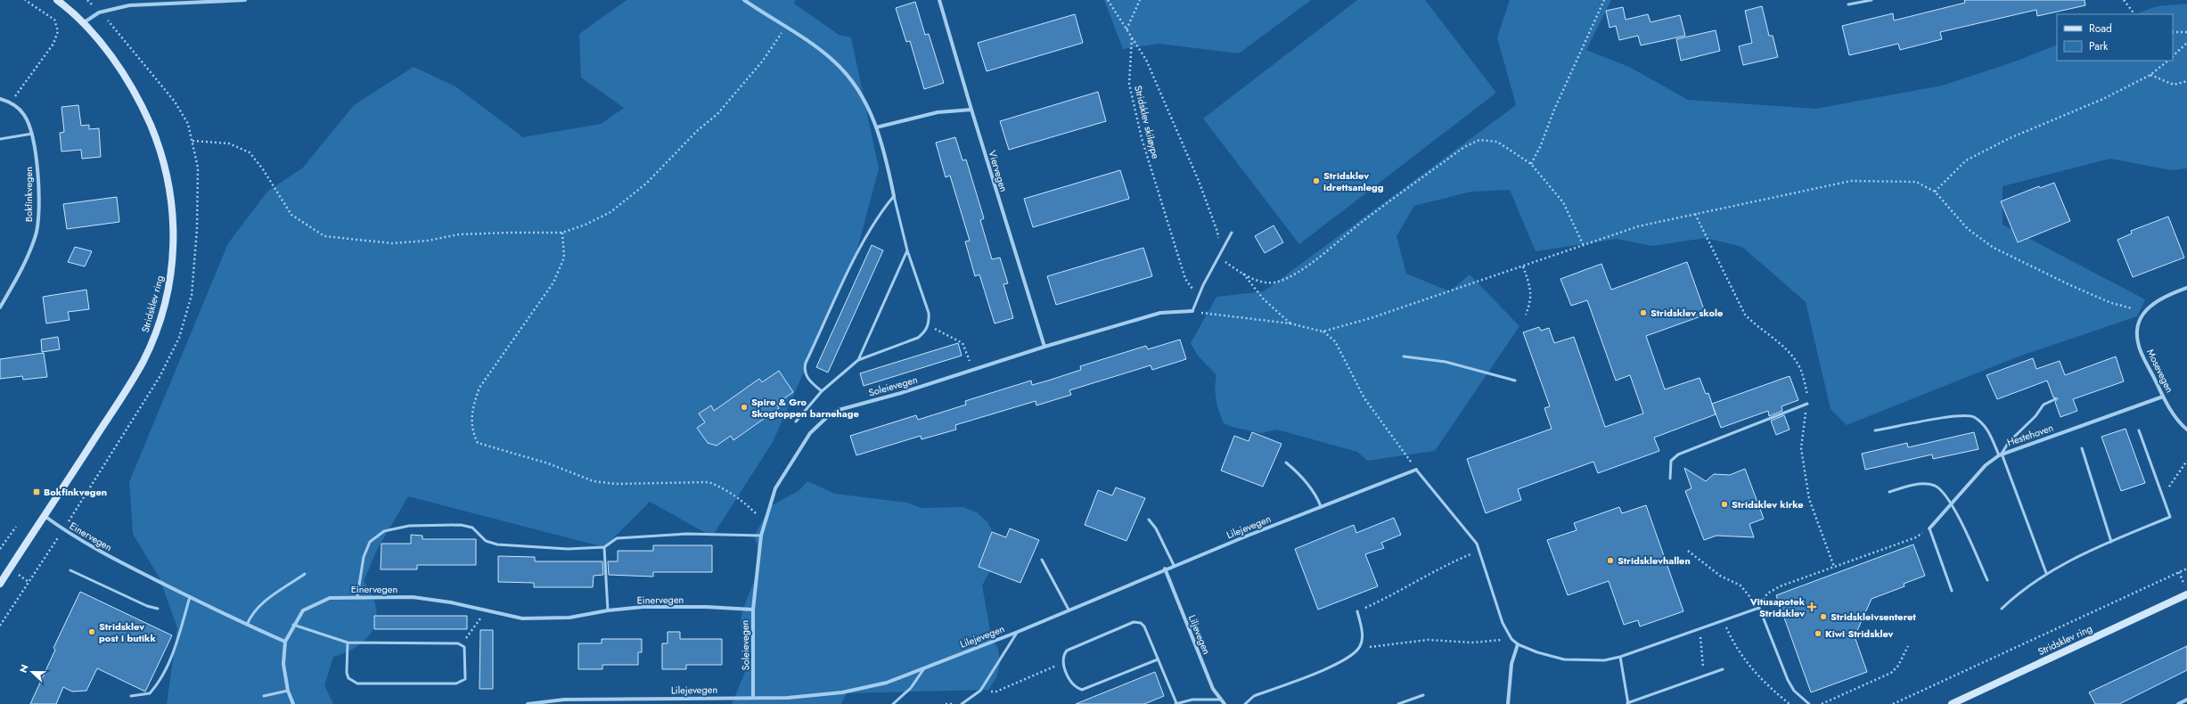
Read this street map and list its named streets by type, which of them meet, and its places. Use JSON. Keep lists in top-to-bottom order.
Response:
{
  "streets": {
    "street": [
      "Viervegen",
      "Bokfinkvegen",
      "Stridsklev ring",
      "Mosevegen",
      "Soleievegen",
      "Hestehoven",
      "Lilejevegen",
      "Einervegen",
      "Liljevegen"
    ],
    "path": ["Stridsklev skiløype"]
  },
  "crossings": [
    ["Viervegen", "Soleievegen"],
    ["Stridsklev ring", "Einervegen"],
    ["Mosevegen", "Hestehoven"],
    ["Soleievegen", "Lilejevegen"],
    ["Soleievegen", "Einervegen"],
    ["Lilejevegen", "Liljevegen"]
  ],
  "places": {
    "other": [
      "Stridsklev idrettsanlegg",
      "Stridsklev skole",
      "Spire & Gro Skogtoppen barnehage",
      "Stridsklev kirke",
      "Stridsklevhallen",
      "Stridskleivsenteret",
      "Stridsklev post i butikk",
      "Kiwi Stridsklev"
    ],
    "transit": ["Bokfinkvegen"],
    "health": ["Vitusapotek Stridsklev"]
  },
  "legend": ["Road", "Park"],
  "north": "left"
}
